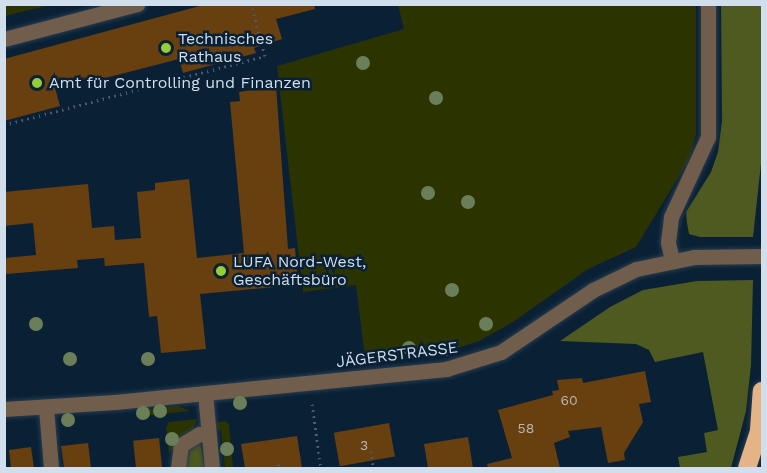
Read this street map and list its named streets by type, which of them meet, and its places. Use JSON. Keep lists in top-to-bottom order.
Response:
{
  "streets": {
    "street": ["JÄGERSTRASSE"]
  },
  "places": ["Technisches Rathaus", "Amt für Controlling und Finanzen", "LUFA Nord-West, Geschäftsbüro"],
  "house_numbers": ["60", "58", "3"]
}
